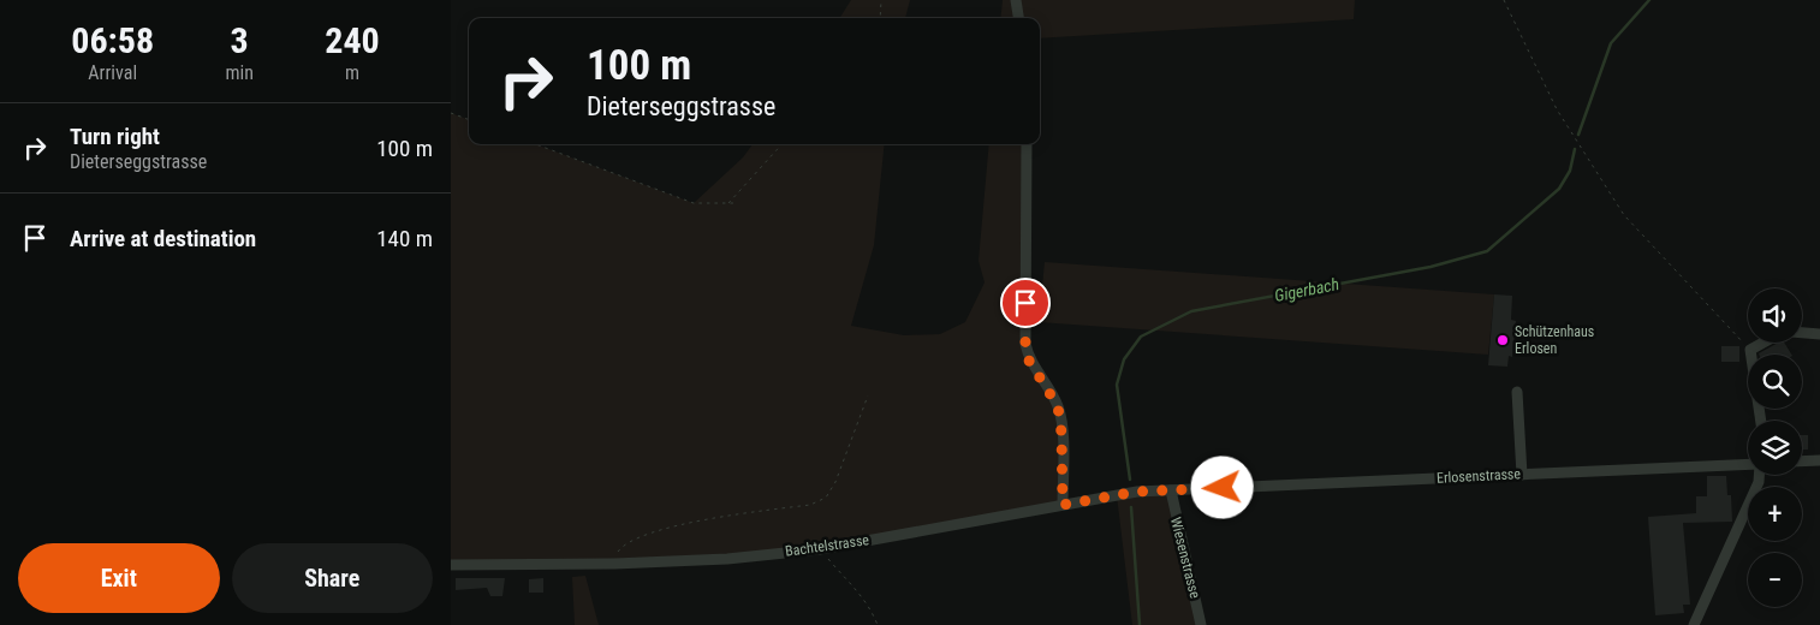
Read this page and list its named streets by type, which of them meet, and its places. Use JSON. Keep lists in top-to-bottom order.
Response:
{
  "streets": {
    "street": ["Erlosenstrasse", "Bachtelstrasse", "Wiesenstrasse"]
  },
  "crossings": [
    ["Erlosenstrasse", "Bachtelstrasse"],
    ["Bachtelstrasse", "Wiesenstrasse"]
  ],
  "water": ["Gigerbach"],
  "places": ["Schützenhaus Erlosen"],
  "page": {
    "eta": [
      "06:58",
      "Arrival",
      "3",
      "min",
      "240",
      "m"
    ],
    "turn": ["100 m", "Dieterseggstrasse"],
    "list": [
      {
        "name": "Turn right",
        "note": "Dieterseggstrasse",
        "value": "100 m"
      },
      {
        "name": "Arrive at destination",
        "value": "140 m"
      }
    ],
    "map_buttons": ["+", "−"],
    "buttons": ["Exit", "Share"]
  }
}
